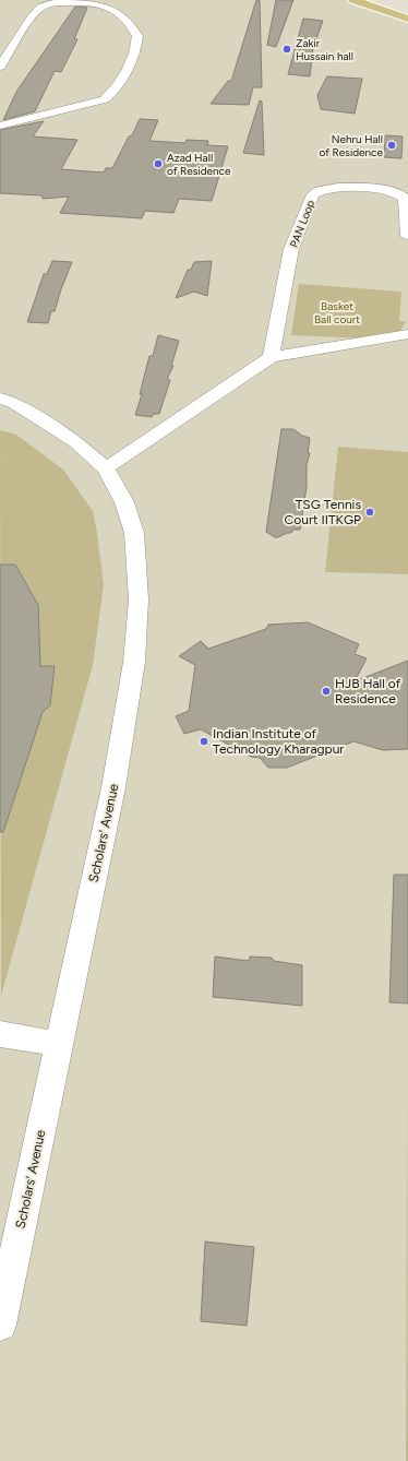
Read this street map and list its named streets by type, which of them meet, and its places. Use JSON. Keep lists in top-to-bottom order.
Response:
{
  "streets": {
    "street": ["PAN Loop", "Scholars' Avenue"]
  },
  "parks": ["Basket Ball court"],
  "places": [
    "Zakir Hussain hall",
    "Nehru Hall of Residence",
    "Azad Hall of Residence",
    "TSG Tennis Court IITKGP",
    "HJB Hall of Residence",
    "Indian Institute of Technology Kharagpur"
  ]
}
